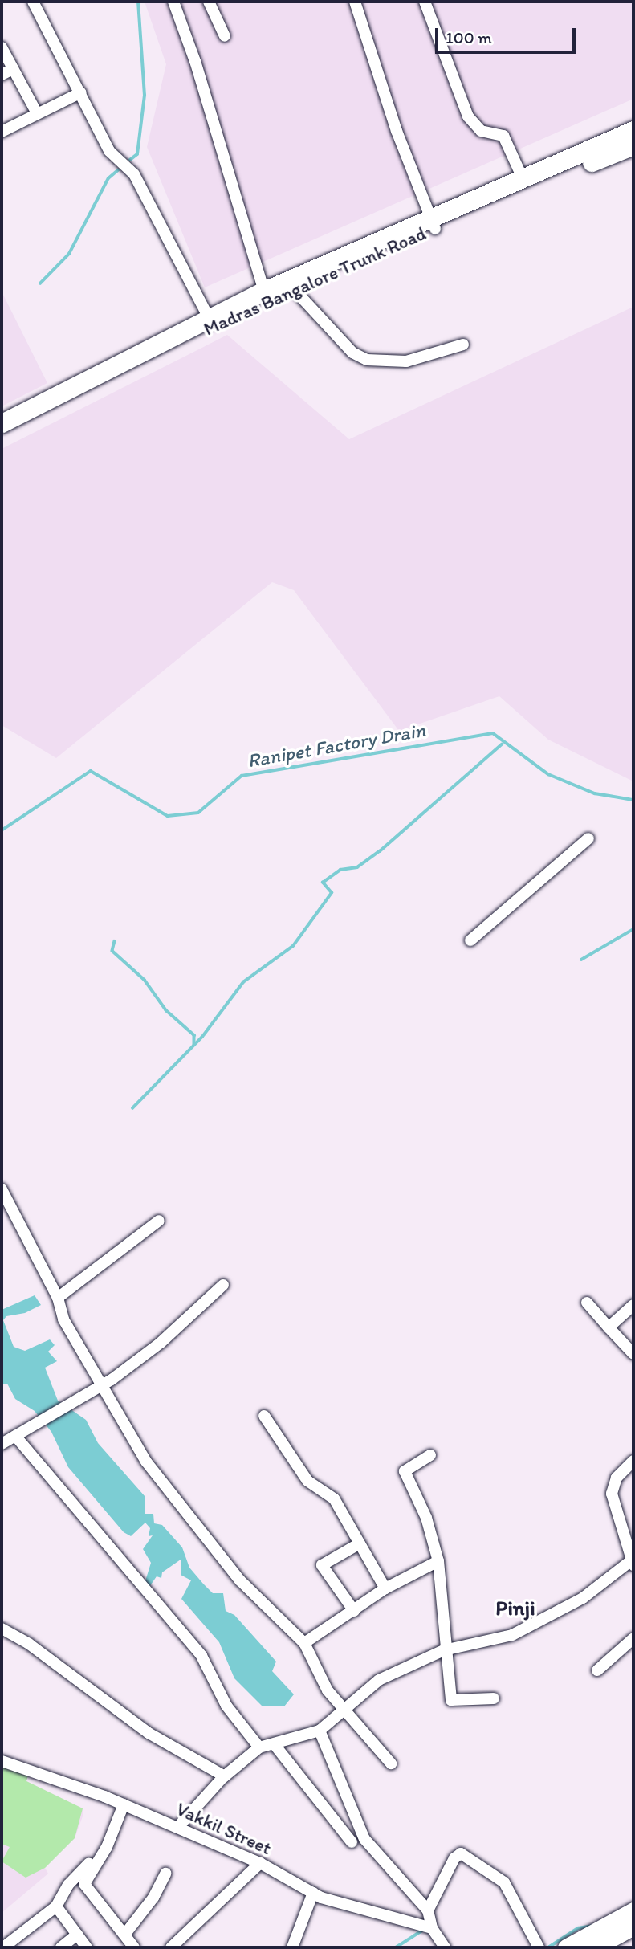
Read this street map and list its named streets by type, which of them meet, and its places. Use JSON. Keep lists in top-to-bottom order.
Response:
{
  "streets": {
    "highway": ["Madras Bangalore Trunk Road"],
    "street": ["Vakkil Street"]
  },
  "districts": ["Pinji"],
  "water": ["Ranipet Factory Drain"],
  "scale_bar": "100 m"
}
